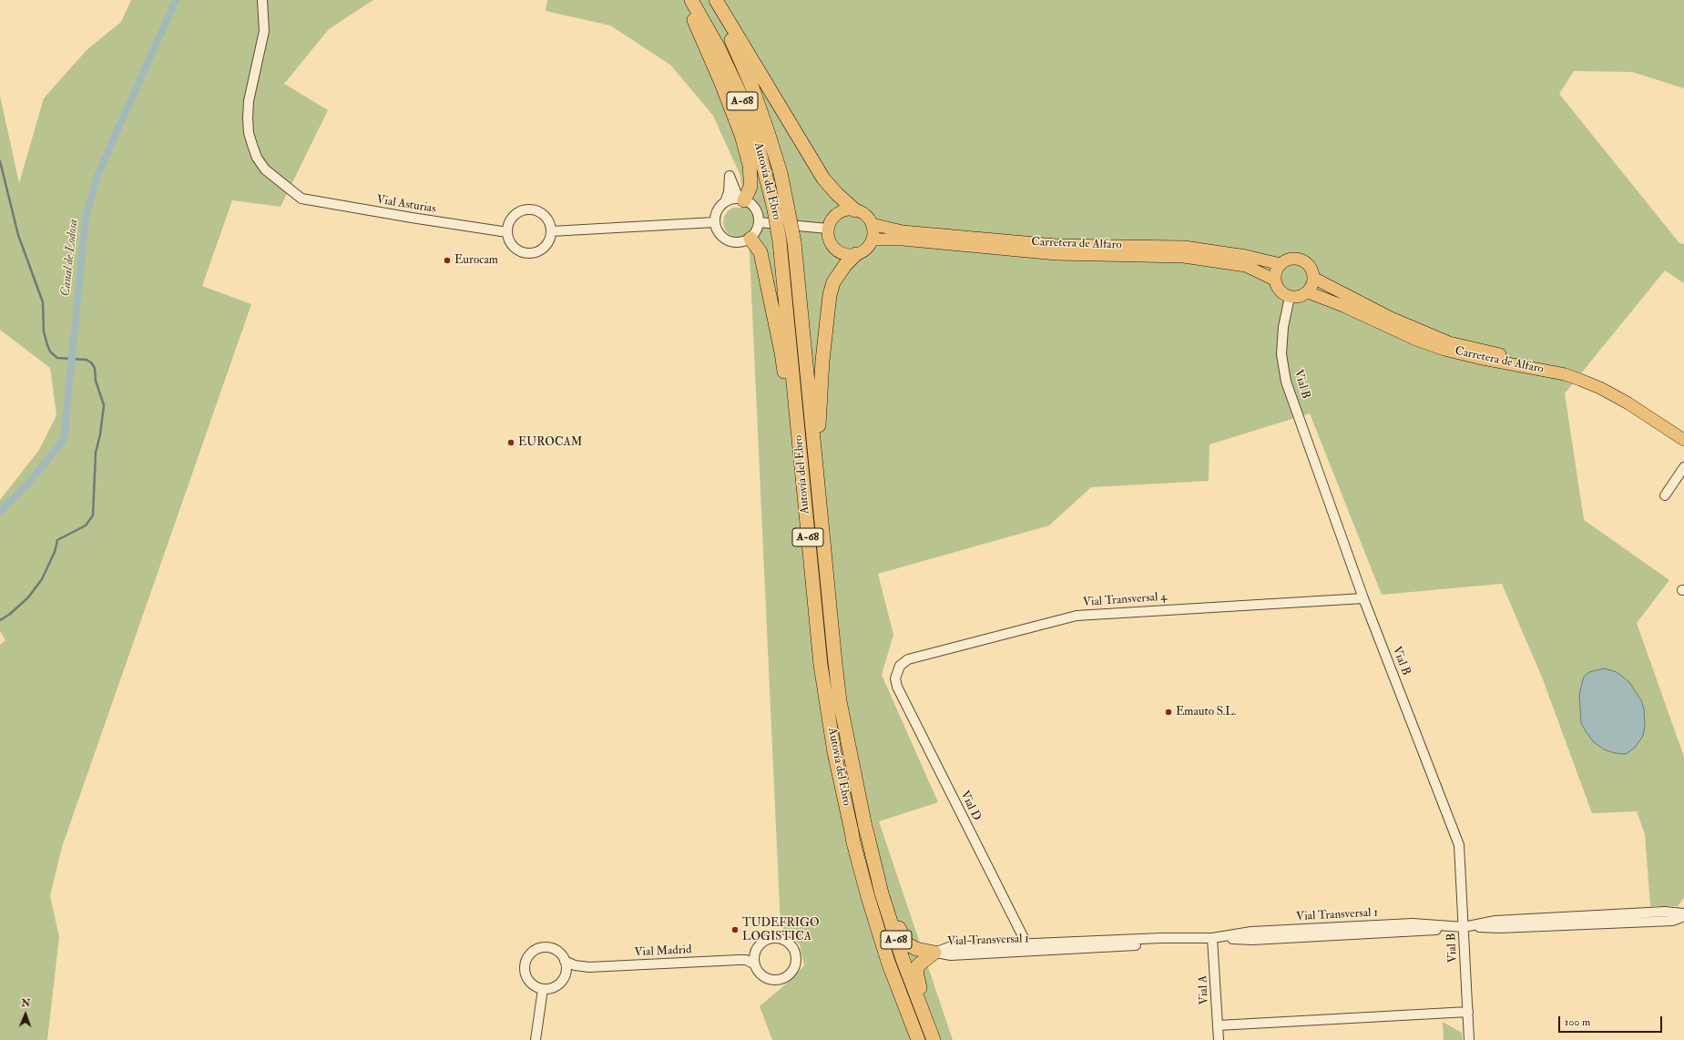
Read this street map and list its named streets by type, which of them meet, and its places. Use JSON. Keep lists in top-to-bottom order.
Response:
{
  "streets": {
    "highway": ["A-68", "Autovía del Ebro"],
    "main road": ["Carretera de Alfaro"],
    "street": [
      "Vial Asturias",
      "Vial B",
      "Vial Transversal 4",
      "Vial D",
      "Vial Transversal 1",
      "Vial Madrid",
      "Vial A"
    ]
  },
  "crossings": [
    ["Carretera de Alfaro", "Vial B"],
    ["Vial B", "Vial Transversal 4"],
    ["Vial B", "Vial Transversal 1"],
    ["Vial Transversal 4", "Vial D"],
    ["Vial D", "Vial Transversal 1"],
    ["Vial Transversal 1", "Vial A"]
  ],
  "water": ["Canal de Lodosa"],
  "places": [
    "Eurocam",
    "EUROCAM",
    "Emauto S.L.",
    "TUDEFRIGO LOGISTICA"
  ],
  "scale_bar": "100 m",
  "north": "top"
}
